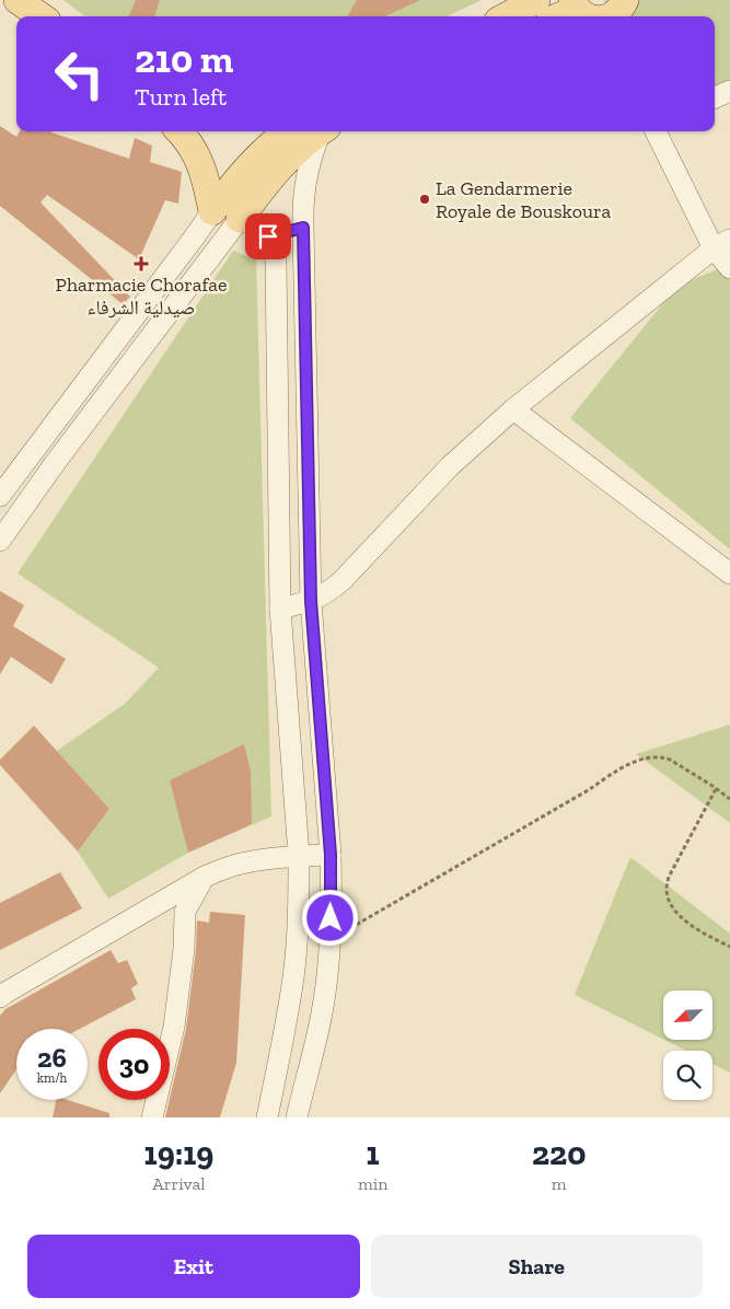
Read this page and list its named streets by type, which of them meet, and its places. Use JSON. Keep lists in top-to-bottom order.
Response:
{
  "places": {
    "other": ["La Gendarmerie Royale de Bouskoura"],
    "health": ["Pharmacie Chorafae صيدلية الشرفاء"]
  },
  "north": "bottom left",
  "page": {
    "turn": ["210 m", "Turn left"],
    "speed": "26 km/h",
    "limit": "30",
    "eta": [
      "19:19",
      "Arrival",
      "1",
      "min",
      "220",
      "m"
    ],
    "buttons": ["Exit", "Share"]
  }
}
